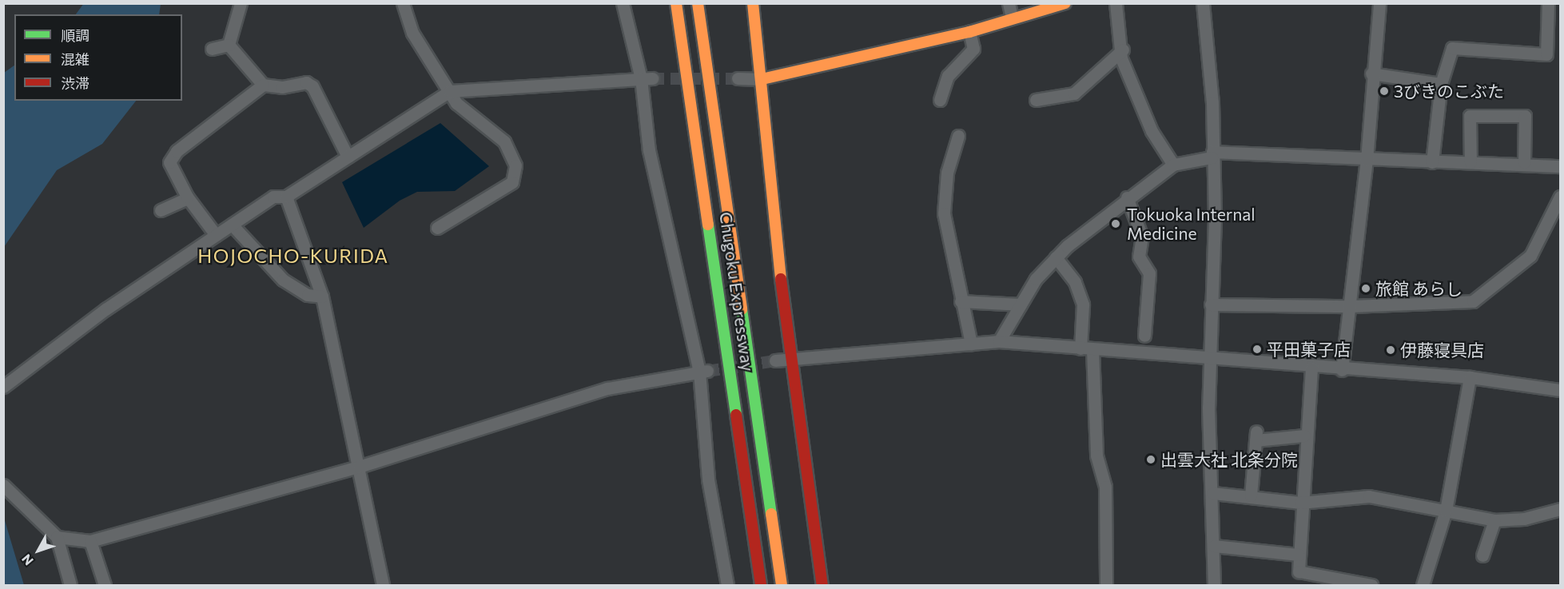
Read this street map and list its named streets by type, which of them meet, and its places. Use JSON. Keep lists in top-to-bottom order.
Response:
{
  "streets": {
    "main road": ["Chugoku Expressway"]
  },
  "districts": ["HOJOCHO-KURIDA"],
  "places": [
    "3びきのこぶた",
    "Tokuoka Internal Medicine",
    "旅館 あらし",
    "平田菓子店",
    "伊藤寝具店",
    "出雲大社 北条分院"
  ],
  "legend": ["順調", "混雑", "渋滞"],
  "north": "bottom left"
}
